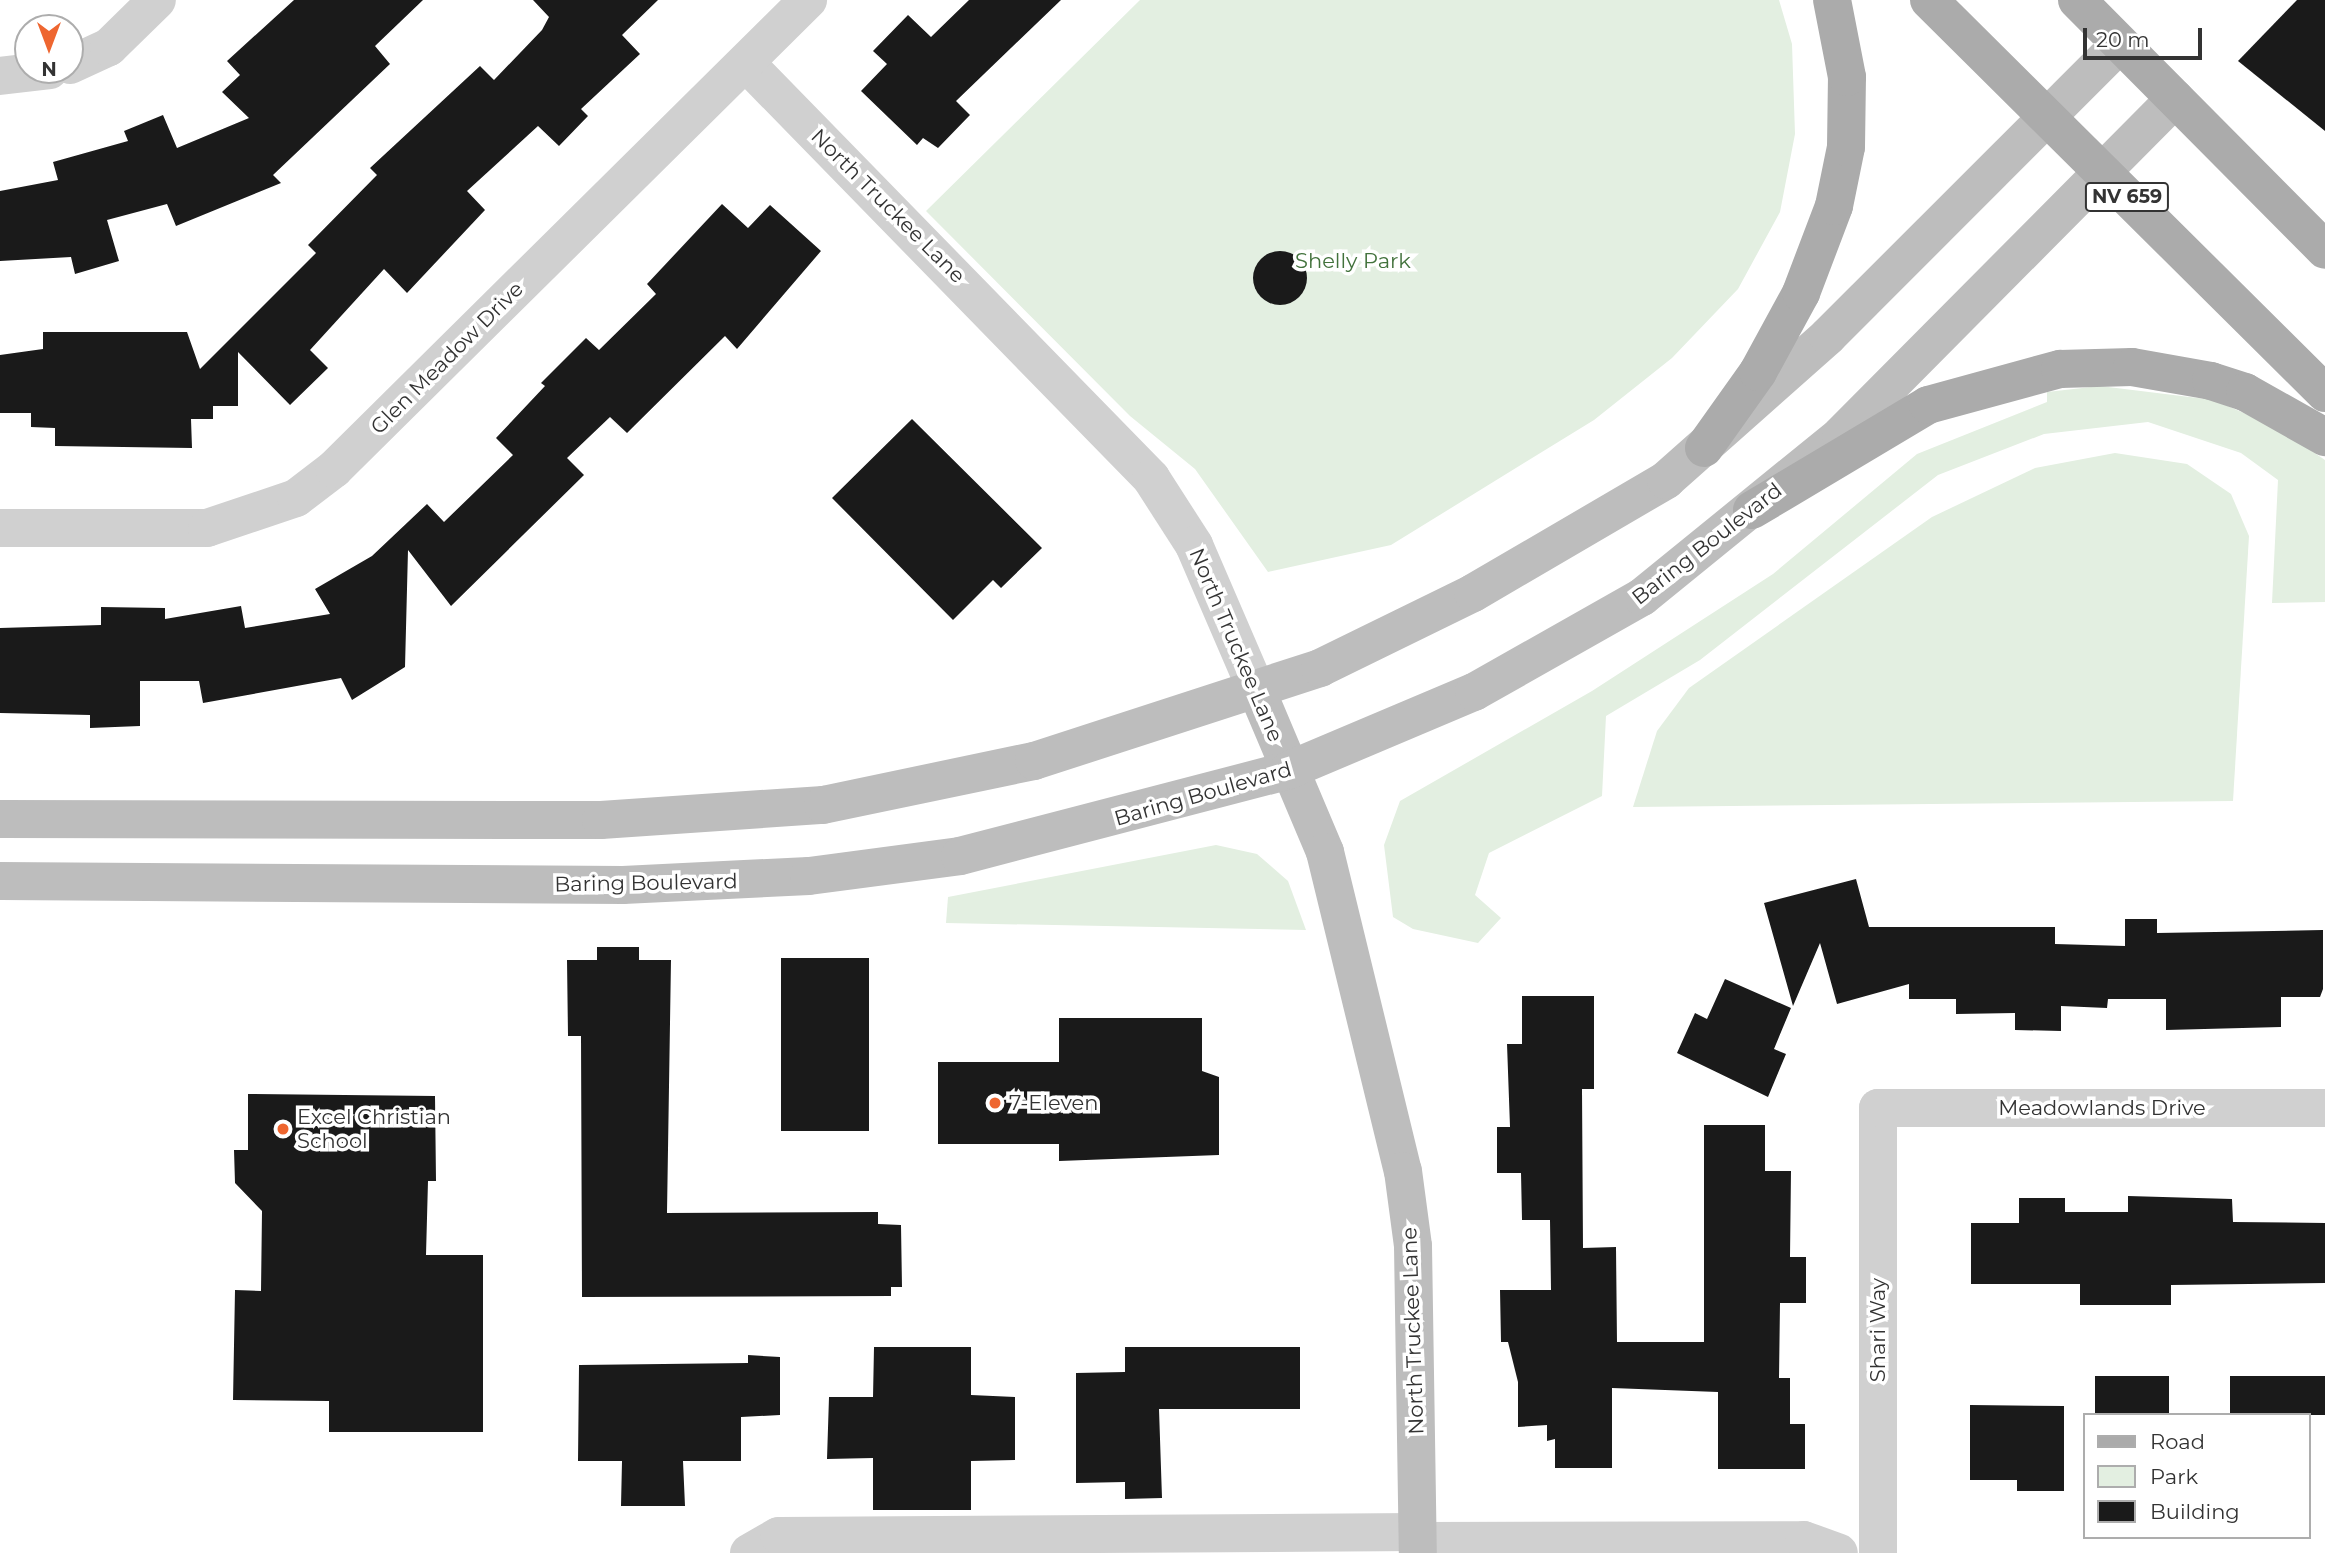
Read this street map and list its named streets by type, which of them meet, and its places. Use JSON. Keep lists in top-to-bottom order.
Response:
{
  "streets": {
    "main road": ["NV 659", "North Truckee Lane", "Baring Boulevard"],
    "street": ["Glen Meadow Drive", "Meadowlands Drive", "Shari Way"]
  },
  "crossings": [
    ["NV 659", "Baring Boulevard"],
    ["North Truckee Lane", "Glen Meadow Drive"],
    ["North Truckee Lane", "Baring Boulevard"],
    ["Meadowlands Drive", "Shari Way"]
  ],
  "parks": ["Shelly Park"],
  "places": ["7-Eleven", "Excel Christian School"],
  "legend": ["Road", "Park", "Building"],
  "scale_bar": "20 m",
  "north": "bottom"
}
